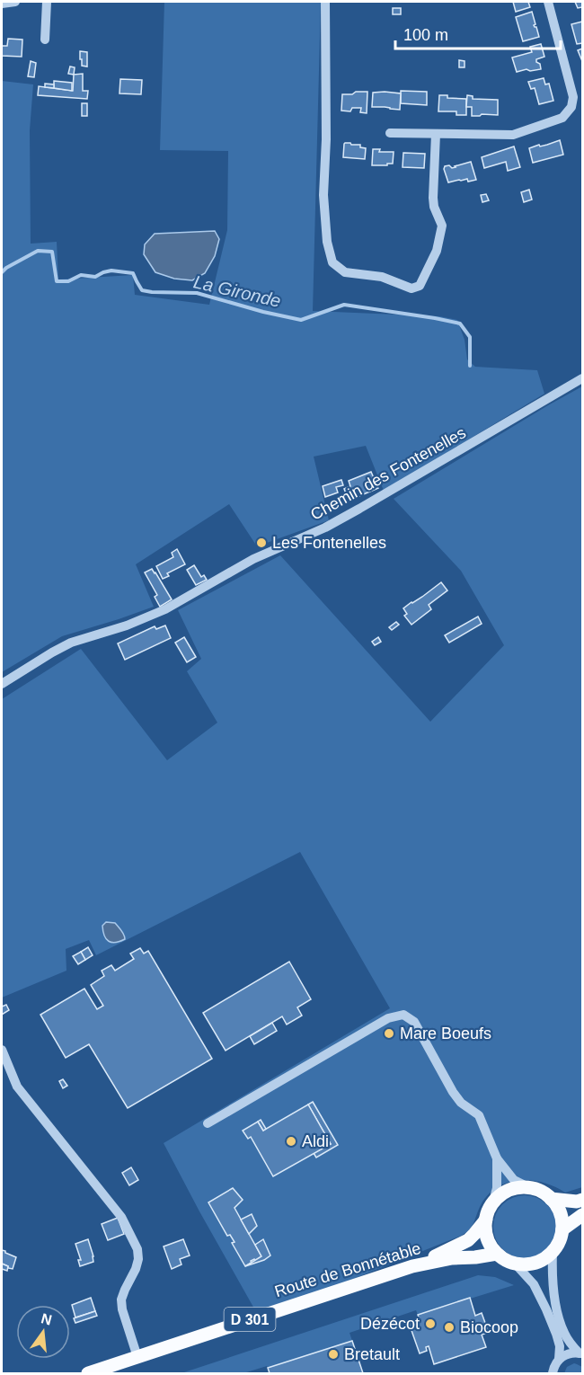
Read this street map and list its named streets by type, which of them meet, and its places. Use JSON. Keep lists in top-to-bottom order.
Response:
{
  "streets": {
    "main road": ["Route de Bonnétable", "D 301"],
    "street": ["Chemin des Fontenelles"]
  },
  "crossings": [
    ["Route de Bonnétable", "D 301"]
  ],
  "water": ["La Gironde"],
  "places": [
    "Les Fontenelles",
    "Mare Boeufs",
    "Aldi",
    "Dézécot",
    "Biocoop",
    "Bretault"
  ],
  "scale_bar": "100 m",
  "north": "top"
}
